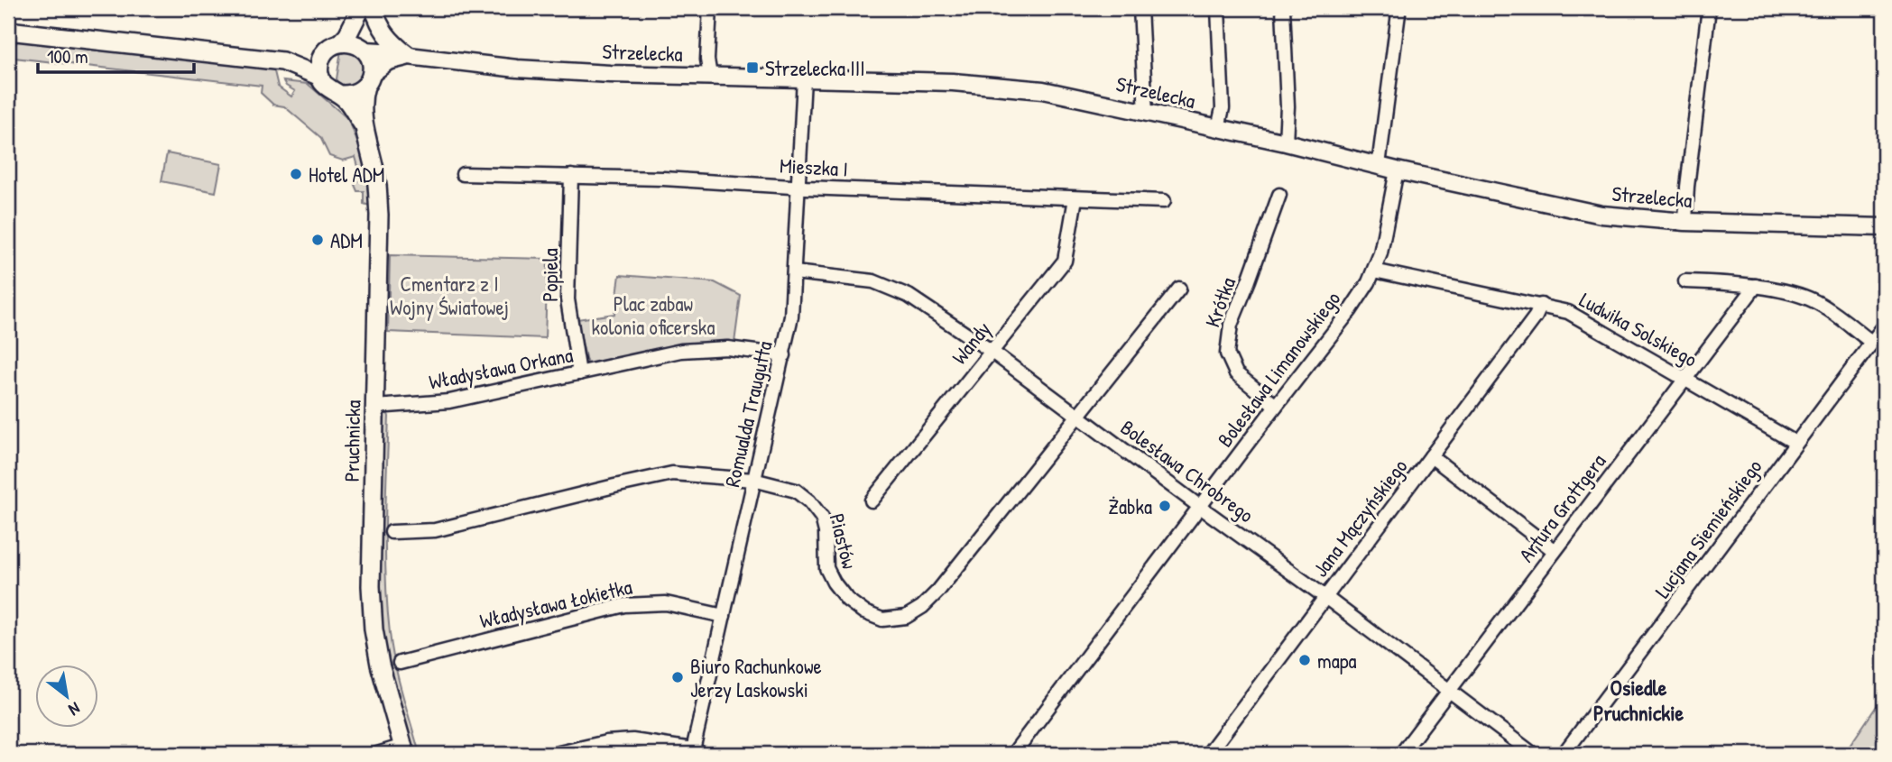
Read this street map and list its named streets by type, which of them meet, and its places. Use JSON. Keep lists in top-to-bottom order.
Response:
{
  "streets": {
    "main road": ["Pruchnicka"],
    "street": [
      "Strzelecka",
      "Mieszka I",
      "Popiela",
      "Krótka",
      "Ludwika Solskiego",
      "Wandy",
      "Władysława Orkana",
      "Bolesława Limanowskiego",
      "Romualda Traugutta",
      "Bolesława Chrobrego",
      "Artura Grottgera",
      "Jana Mączyńskiego",
      "Lucjana Siemieńskiego",
      "Piastów",
      "Władysława Łokietka"
    ]
  },
  "crossings": [
    ["Strzelecka", "Bolesława Limanowskiego"],
    ["Strzelecka", "Romualda Traugutta"],
    ["Strzelecka", "Pruchnicka"],
    ["Mieszka I", "Popiela"],
    ["Mieszka I", "Wandy"],
    ["Mieszka I", "Romualda Traugutta"],
    ["Popiela", "Władysława Orkana"],
    ["Krótka", "Bolesława Limanowskiego"],
    ["Ludwika Solskiego", "Bolesława Limanowskiego"],
    ["Ludwika Solskiego", "Artura Grottgera"],
    ["Ludwika Solskiego", "Jana Mączyńskiego"],
    ["Ludwika Solskiego", "Lucjana Siemieńskiego"],
    ["Wandy", "Bolesława Chrobrego"],
    ["Władysława Orkana", "Romualda Traugutta"],
    ["Władysława Orkana", "Pruchnicka"],
    ["Bolesława Limanowskiego", "Bolesława Chrobrego"],
    ["Romualda Traugutta", "Bolesława Chrobrego"],
    ["Romualda Traugutta", "Piastów"],
    ["Romualda Traugutta", "Władysława Łokietka"],
    ["Bolesława Chrobrego", "Artura Grottgera"],
    ["Bolesława Chrobrego", "Jana Mączyńskiego"],
    ["Bolesława Chrobrego", "Piastów"]
  ],
  "districts": ["Osiedle Pruchnickie"],
  "parks": ["Cmentarz z I Wojny Światowej", "Plac zabaw kolonia oficerska"],
  "places": {
    "transit": ["Strzelecka III"],
    "other": [
      "Hotel ADM",
      "ADM",
      "Żabka",
      "mapa",
      "Biuro Rachunkowe Jerzy Laskowski"
    ]
  },
  "scale_bar": "100 m",
  "north": "bottom right"
}
